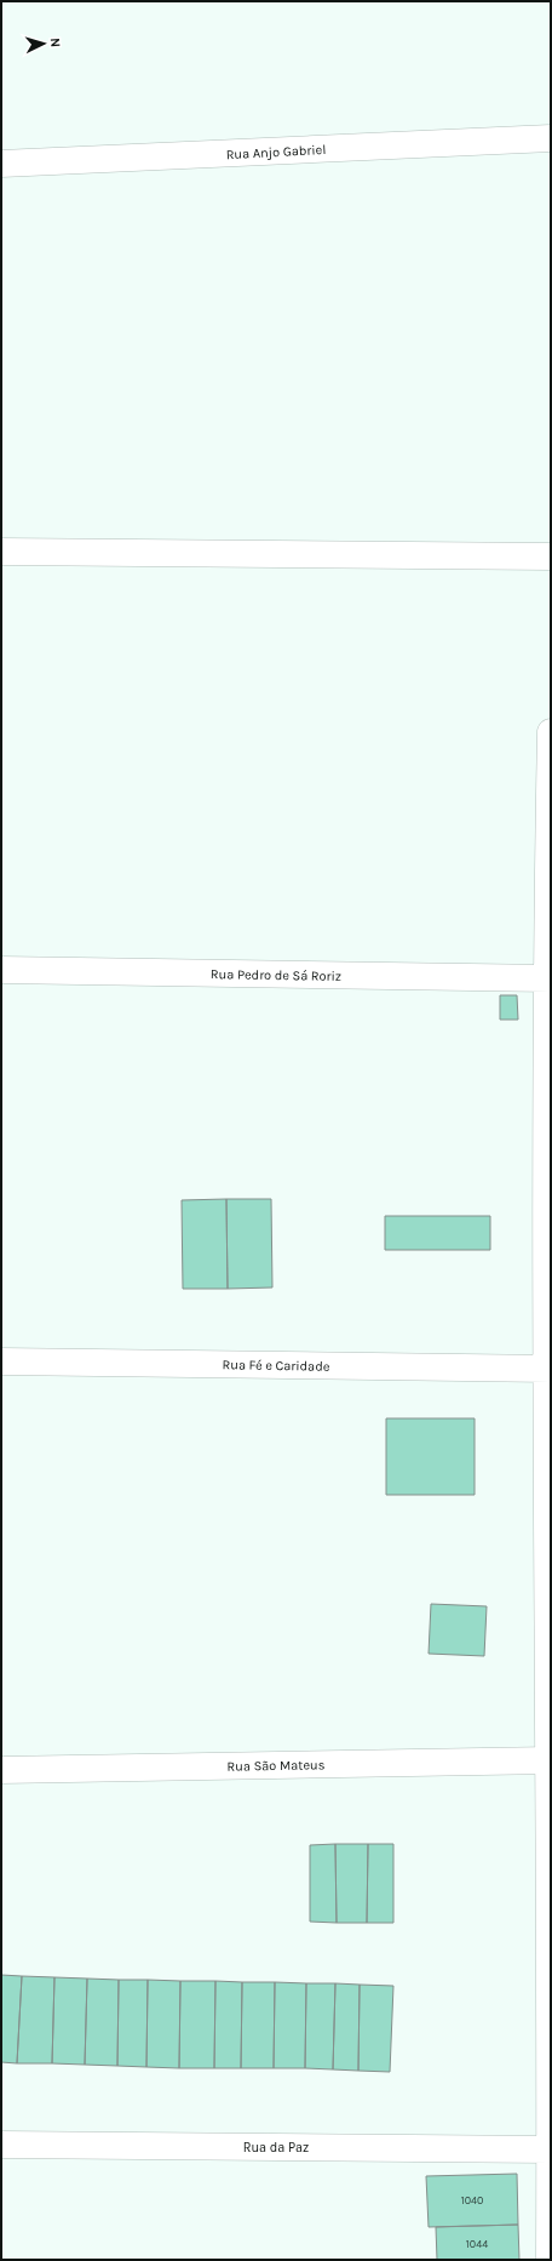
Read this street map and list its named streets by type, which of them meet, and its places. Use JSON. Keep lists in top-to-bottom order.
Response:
{
  "streets": {
    "street": [
      "Rua Anjo Gabriel",
      "Rua Pedro de Sá Roriz",
      "Rua Fé e Caridade",
      "Rua São Mateus",
      "Rua da Paz"
    ]
  },
  "house_numbers": ["1040", "1044"],
  "north": "right"
}
